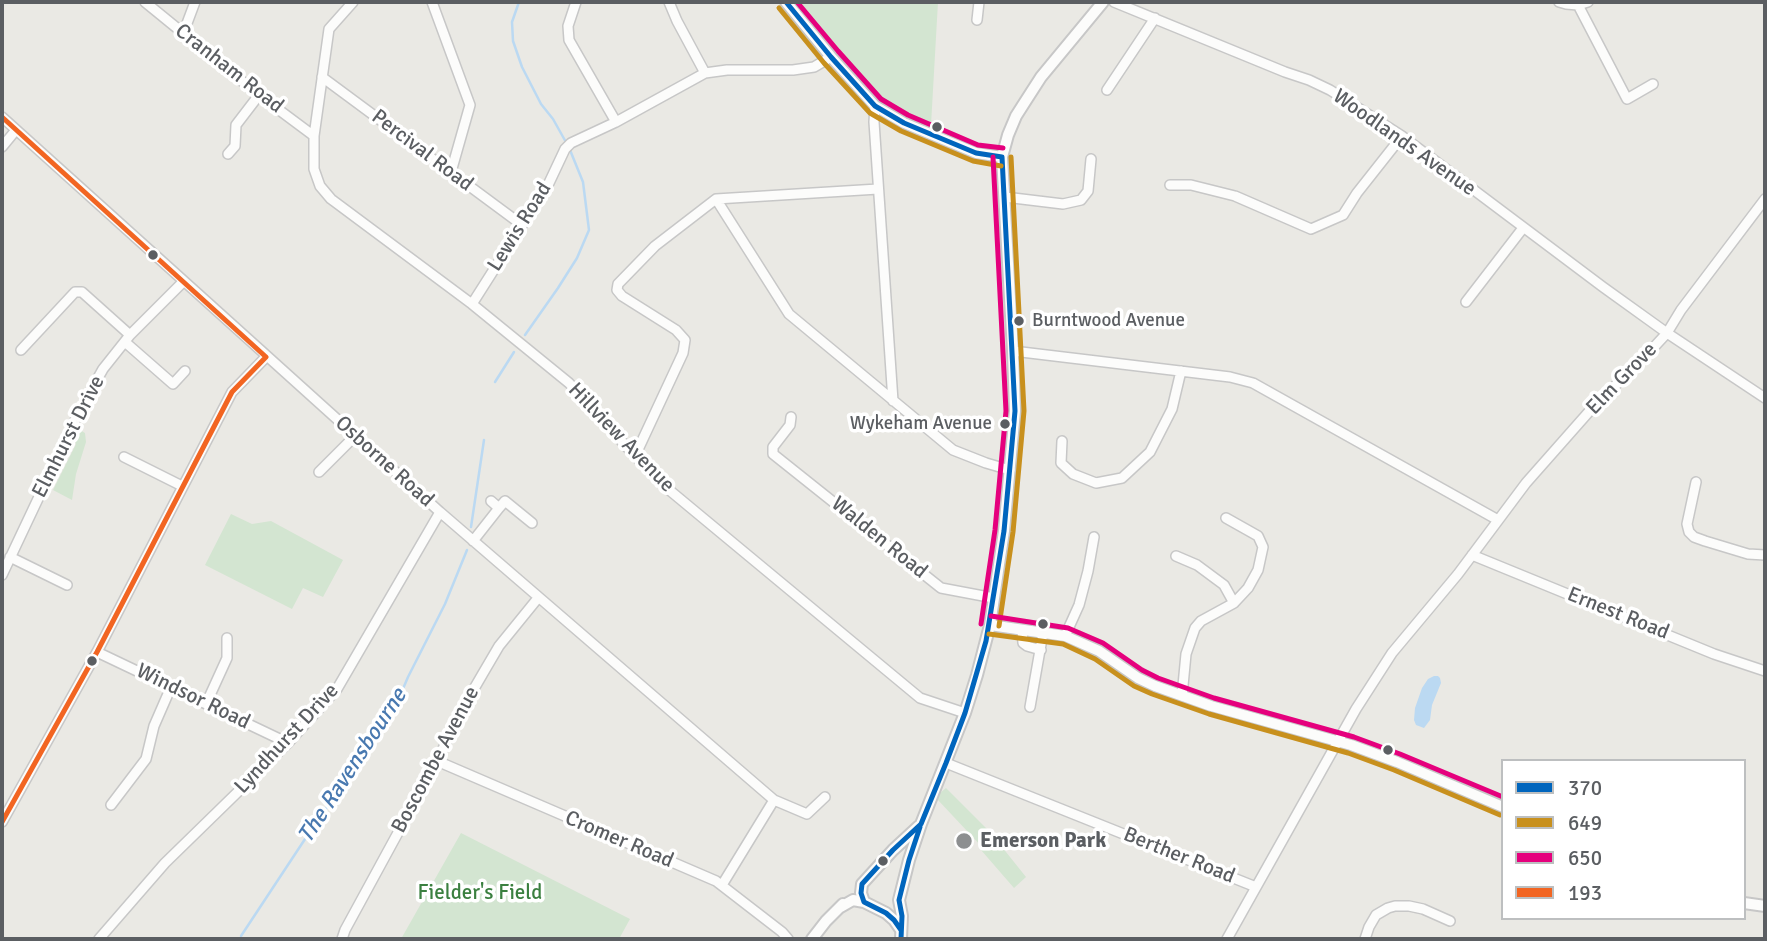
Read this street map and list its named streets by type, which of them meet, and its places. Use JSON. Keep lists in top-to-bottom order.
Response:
{
  "streets": {
    "street": [
      "Cranham Road",
      "Woodlands Avenue",
      "Percival Road",
      "Lewis Road",
      "Elm Grove",
      "Elmhurst Drive",
      "Hillview Avenue",
      "Osborne Road",
      "Walden Road",
      "Ernest Road",
      "Windsor Road",
      "Lyndhurst Drive",
      "Boscombe Avenue",
      "Cromer Road",
      "Berther Road"
    ]
  },
  "crossings": [
    ["Cranham Road", "Hillview Avenue"],
    ["Woodlands Avenue", "Elm Grove"],
    ["Percival Road", "Lewis Road"],
    ["Percival Road", "Hillview Avenue"],
    ["Lewis Road", "Hillview Avenue"],
    ["Elm Grove", "Ernest Road"],
    ["Elm Grove", "Berther Road"],
    ["Elmhurst Drive", "Osborne Road"],
    ["Osborne Road", "Lyndhurst Drive"],
    ["Osborne Road", "Boscombe Avenue"],
    ["Windsor Road", "Lyndhurst Drive"],
    ["Boscombe Avenue", "Cromer Road"]
  ],
  "water": ["The Ravensbourne"],
  "parks": ["Fielder's Field"],
  "places": ["Burntwood Avenue", "Wykeham Avenue", "Emerson Park"],
  "lines": [
    "transit line 370",
    "transit line 650",
    "transit line 649",
    "transit line 193"
  ],
  "legend": [
    "370",
    "649",
    "650",
    "193"
  ]
}
